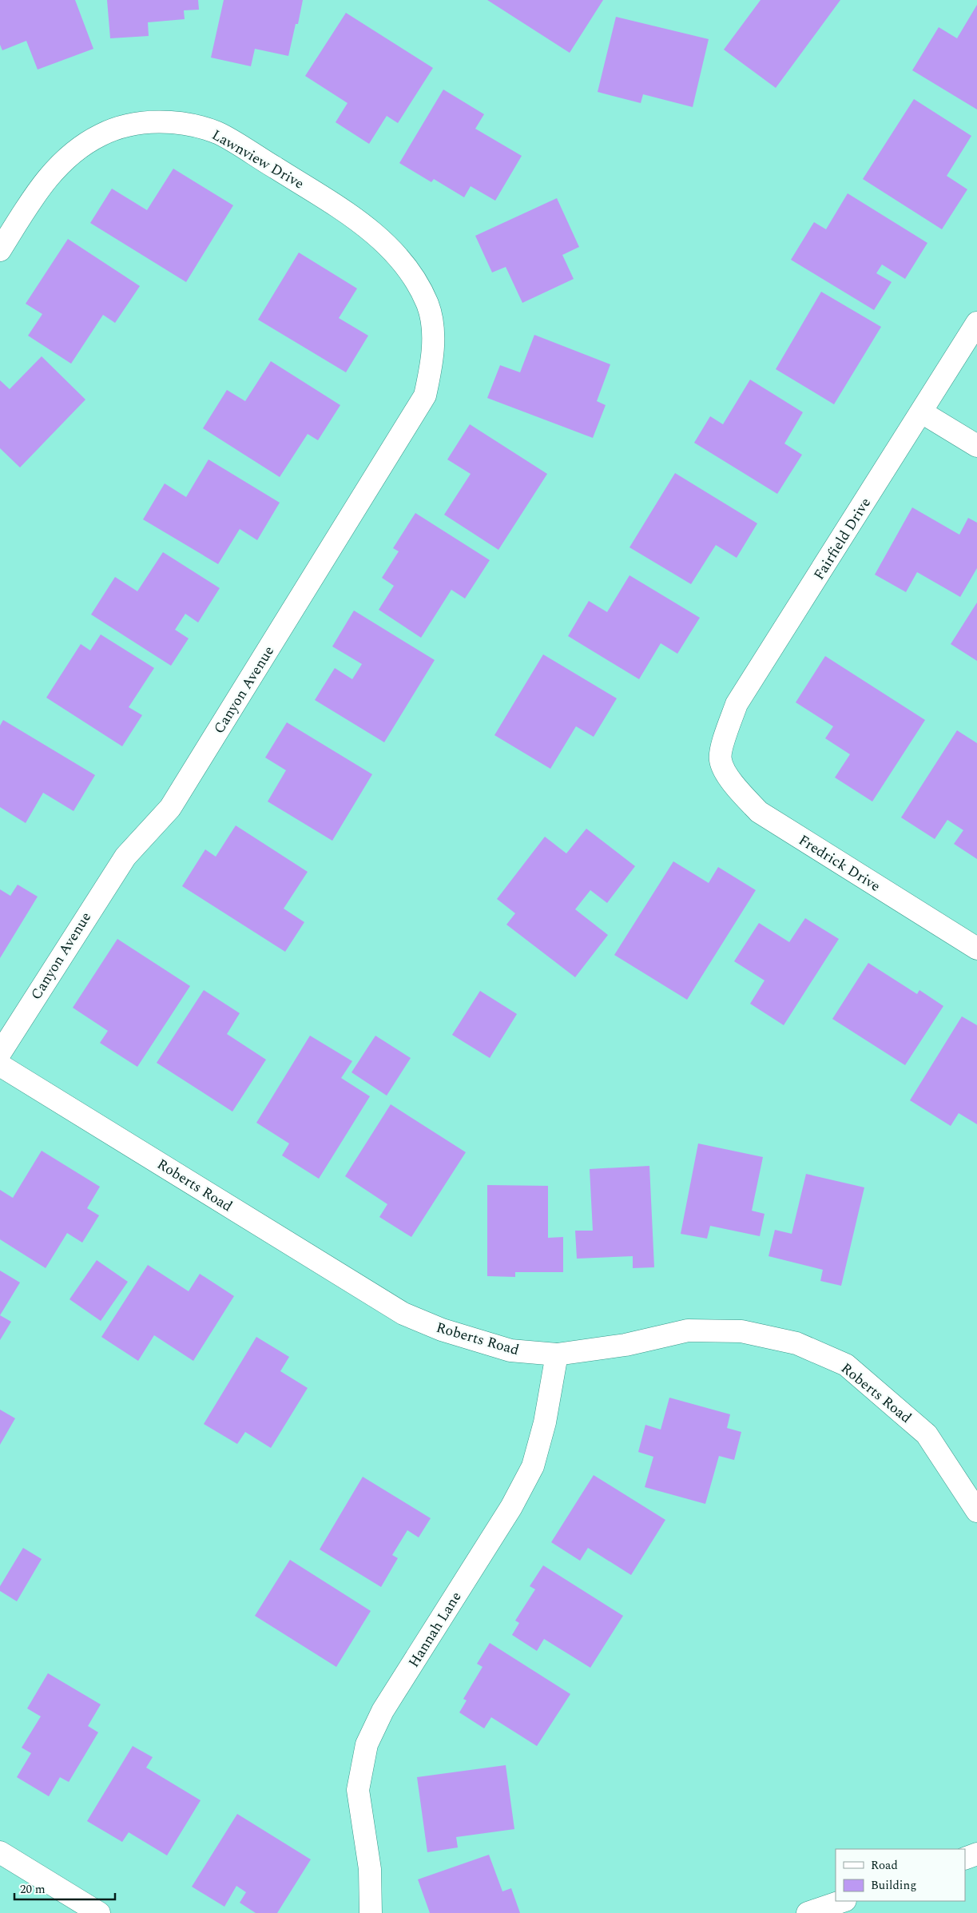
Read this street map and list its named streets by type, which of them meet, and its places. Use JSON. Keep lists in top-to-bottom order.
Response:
{
  "streets": {
    "street": [
      "Lawnview Drive",
      "Fairfield Drive",
      "Canyon Avenue",
      "Fredrick Drive",
      "Roberts Road",
      "Hannah Lane"
    ]
  },
  "crossings": [
    ["Lawnview Drive", "Canyon Avenue"],
    ["Fairfield Drive", "Fredrick Drive"],
    ["Roberts Road", "Hannah Lane"]
  ],
  "legend": ["Road", "Building"],
  "scale_bar": "20 m"
}
